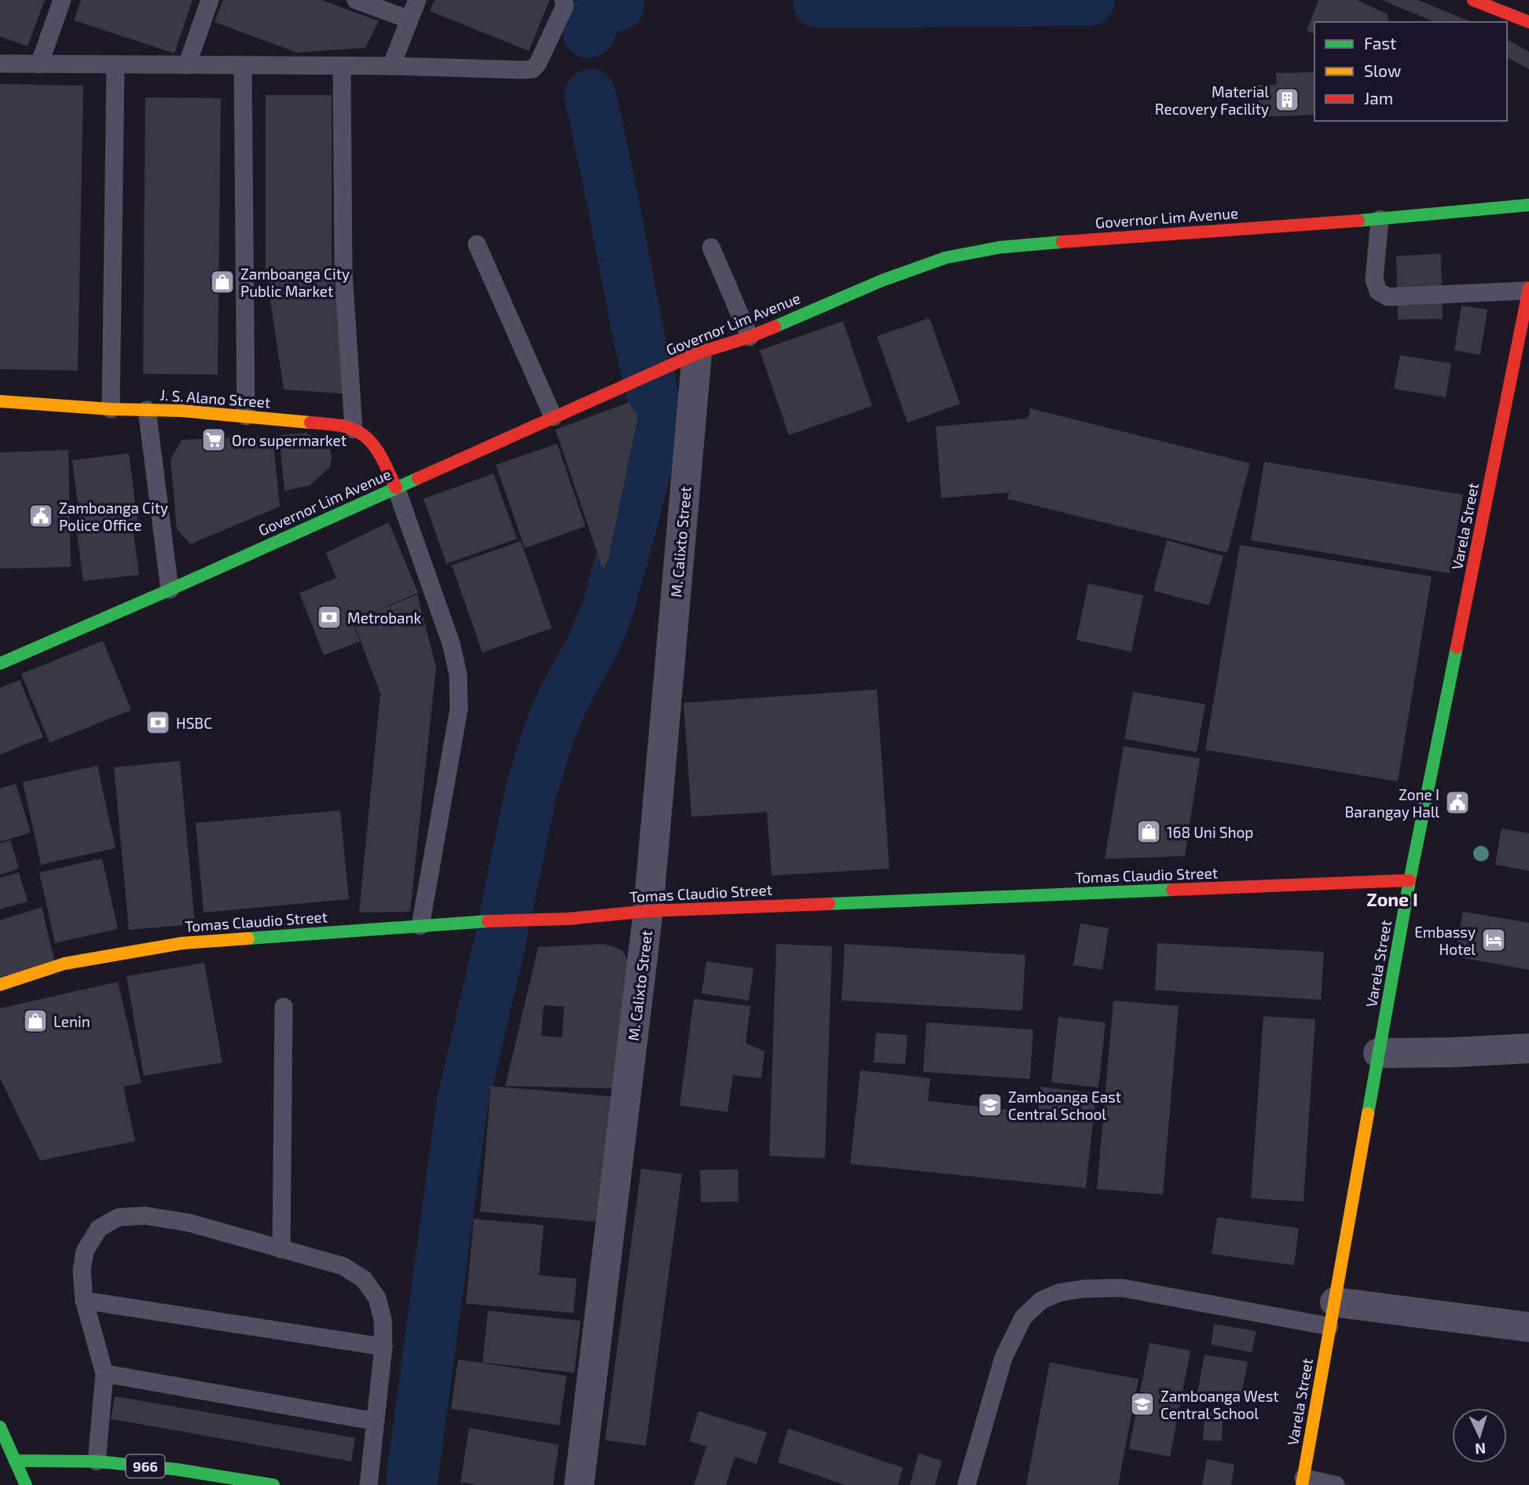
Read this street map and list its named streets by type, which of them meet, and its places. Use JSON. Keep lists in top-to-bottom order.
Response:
{
  "streets": {
    "street": [
      "Governor Lim Avenue",
      "J. S. Alano Street",
      "Varela Street",
      "M. Calixto Street",
      "Tomas Claudio Street",
      "966"
    ]
  },
  "crossings": [
    ["Governor Lim Avenue", "J. S. Alano Street"],
    ["Governor Lim Avenue", "M. Calixto Street"],
    ["Varela Street", "Tomas Claudio Street"],
    ["M. Calixto Street", "Tomas Claudio Street"]
  ],
  "districts": ["Zone I"],
  "places": {
    "building": ["Material Recovery Facility"],
    "shop": ["Zamboanga City Public Market", "168 Uni Shop", "Lenin"],
    "supermarket": ["Oro supermarket"],
    "public building": ["Zamboanga City Police Office", "Zone I Barangay Hall"],
    "bank": ["Metrobank", "HSBC"],
    "hotel": ["Embassy Hotel"],
    "school or university": ["Zamboanga East Central School", "Zamboanga West Central School"]
  },
  "legend": ["Fast", "Slow", "Jam"],
  "north": "bottom"
}
